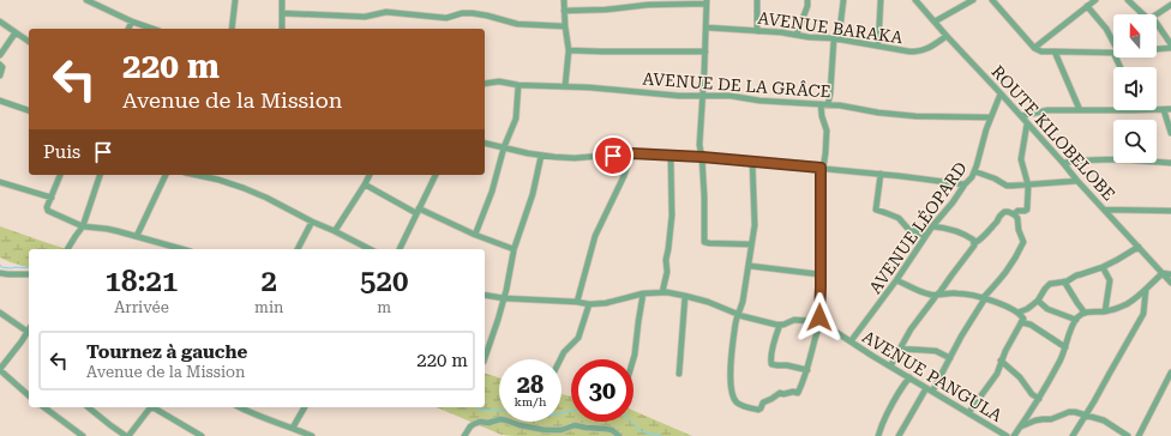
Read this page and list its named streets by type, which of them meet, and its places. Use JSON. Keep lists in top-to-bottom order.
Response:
{
  "streets": {
    "street": [
      "AVENUE BARAKA",
      "AVENUE DE LA GRÂCE",
      "ROUTE KILOBELOBE",
      "AVENUE LÉOPARD",
      "AVENUE PANGULA"
    ]
  },
  "crossings": [
    ["AVENUE BARAKA", "ROUTE KILOBELOBE"],
    ["AVENUE DE LA GRÂCE", "AVENUE LÉOPARD"],
    ["ROUTE KILOBELOBE", "AVENUE LÉOPARD"],
    ["AVENUE LÉOPARD", "AVENUE PANGULA"]
  ],
  "north": "top",
  "page": {
    "turn": ["220 m", "Avenue de la Mission"],
    "then": "Puis",
    "eta": [
      "18:21",
      "Arrivée",
      "2",
      "min",
      "520",
      "m"
    ],
    "list": [
      {
        "name": "Tournez à gauche",
        "note": "Avenue de la Mission",
        "value": "220 m"
      }
    ],
    "speed": "28 km/h",
    "limit": "30"
  }
}
